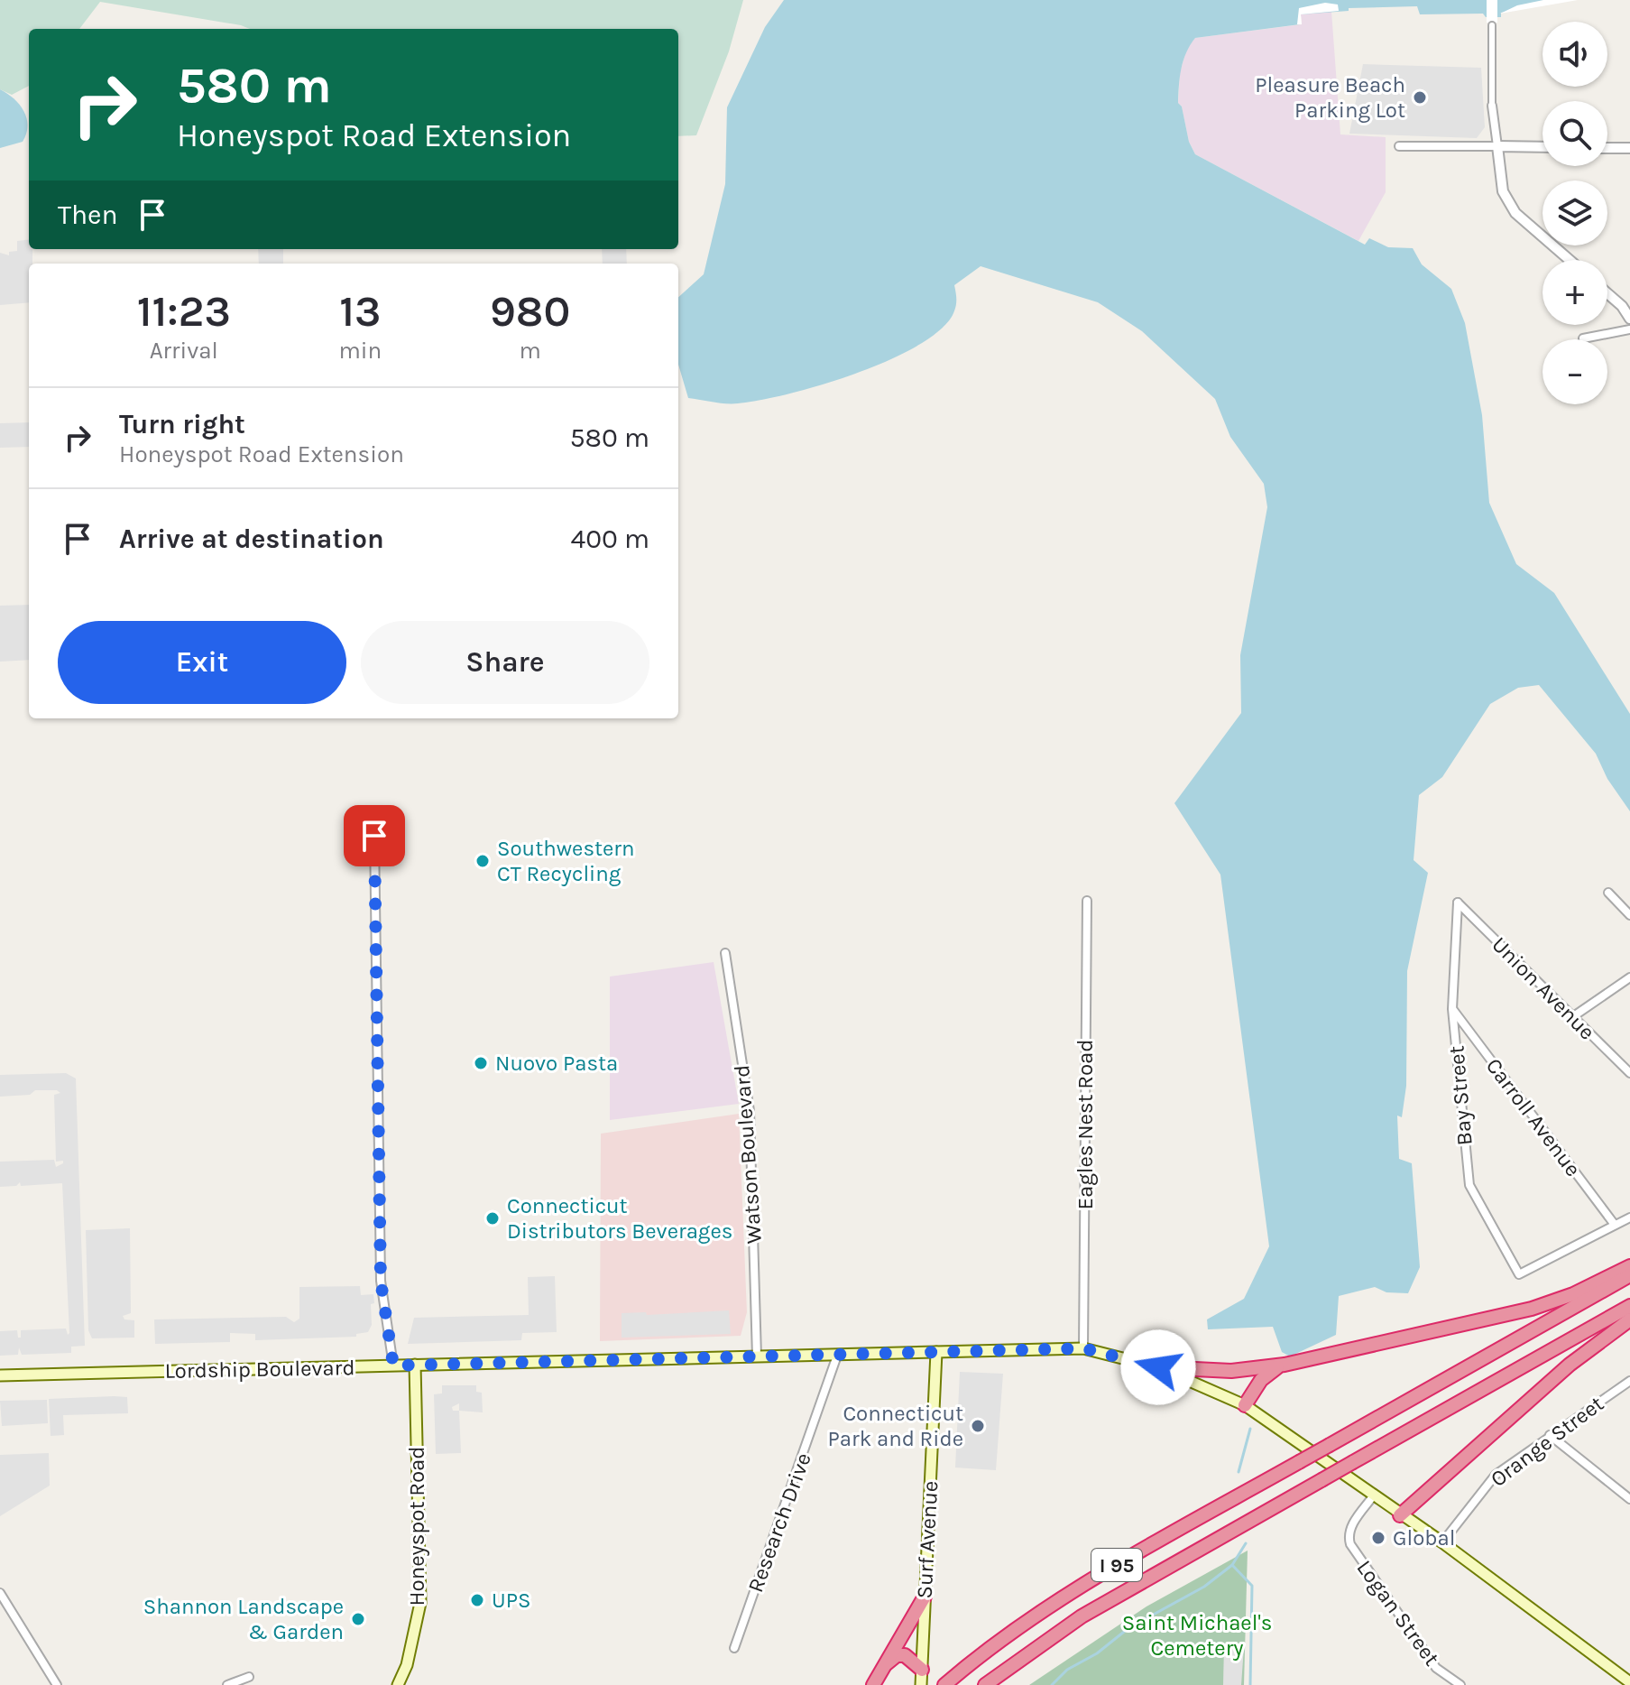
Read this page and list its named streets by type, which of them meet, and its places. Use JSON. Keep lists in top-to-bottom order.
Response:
{
  "streets": {
    "highway": ["I 95"],
    "main road": ["Lordship Boulevard", "Honeyspot Road", "Surf Avenue"],
    "street": [
      "Union Avenue",
      "Bay Street",
      "Carroll Avenue",
      "Eagles Nest Road",
      "Watson Boulevard",
      "Orange Street",
      "Research Drive",
      "Logan Street"
    ]
  },
  "crossings": [
    ["Union Avenue", "Bay Street"],
    ["Bay Street", "Carroll Avenue"],
    ["Eagles Nest Road", "Lordship Boulevard"],
    ["Watson Boulevard", "Lordship Boulevard"],
    ["Lordship Boulevard", "Orange Street"],
    ["Lordship Boulevard", "Research Drive"],
    ["Lordship Boulevard", "Honeyspot Road"],
    ["Lordship Boulevard", "Surf Avenue"],
    ["Lordship Boulevard", "Logan Street"]
  ],
  "parks": ["Saint Michael's Cemetery"],
  "places": [
    "Pleasure Beach Parking Lot",
    "Southwestern CT Recycling",
    "Nuovo Pasta",
    "Connecticut Distributors Beverages",
    "Connecticut Park and Ride",
    "Global",
    "UPS",
    "Shannon Landscape & Garden"
  ],
  "page": {
    "map_buttons": ["+", "−"],
    "turn": ["580 m", "Honeyspot Road Extension"],
    "then": "Then",
    "eta": [
      "11:23",
      "Arrival",
      "13",
      "min",
      "980",
      "m"
    ],
    "list": [
      {
        "name": "Turn right",
        "note": "Honeyspot Road Extension",
        "value": "580 m"
      },
      {
        "name": "Arrive at destination",
        "value": "400 m"
      }
    ],
    "buttons": ["Exit", "Share"]
  }
}
